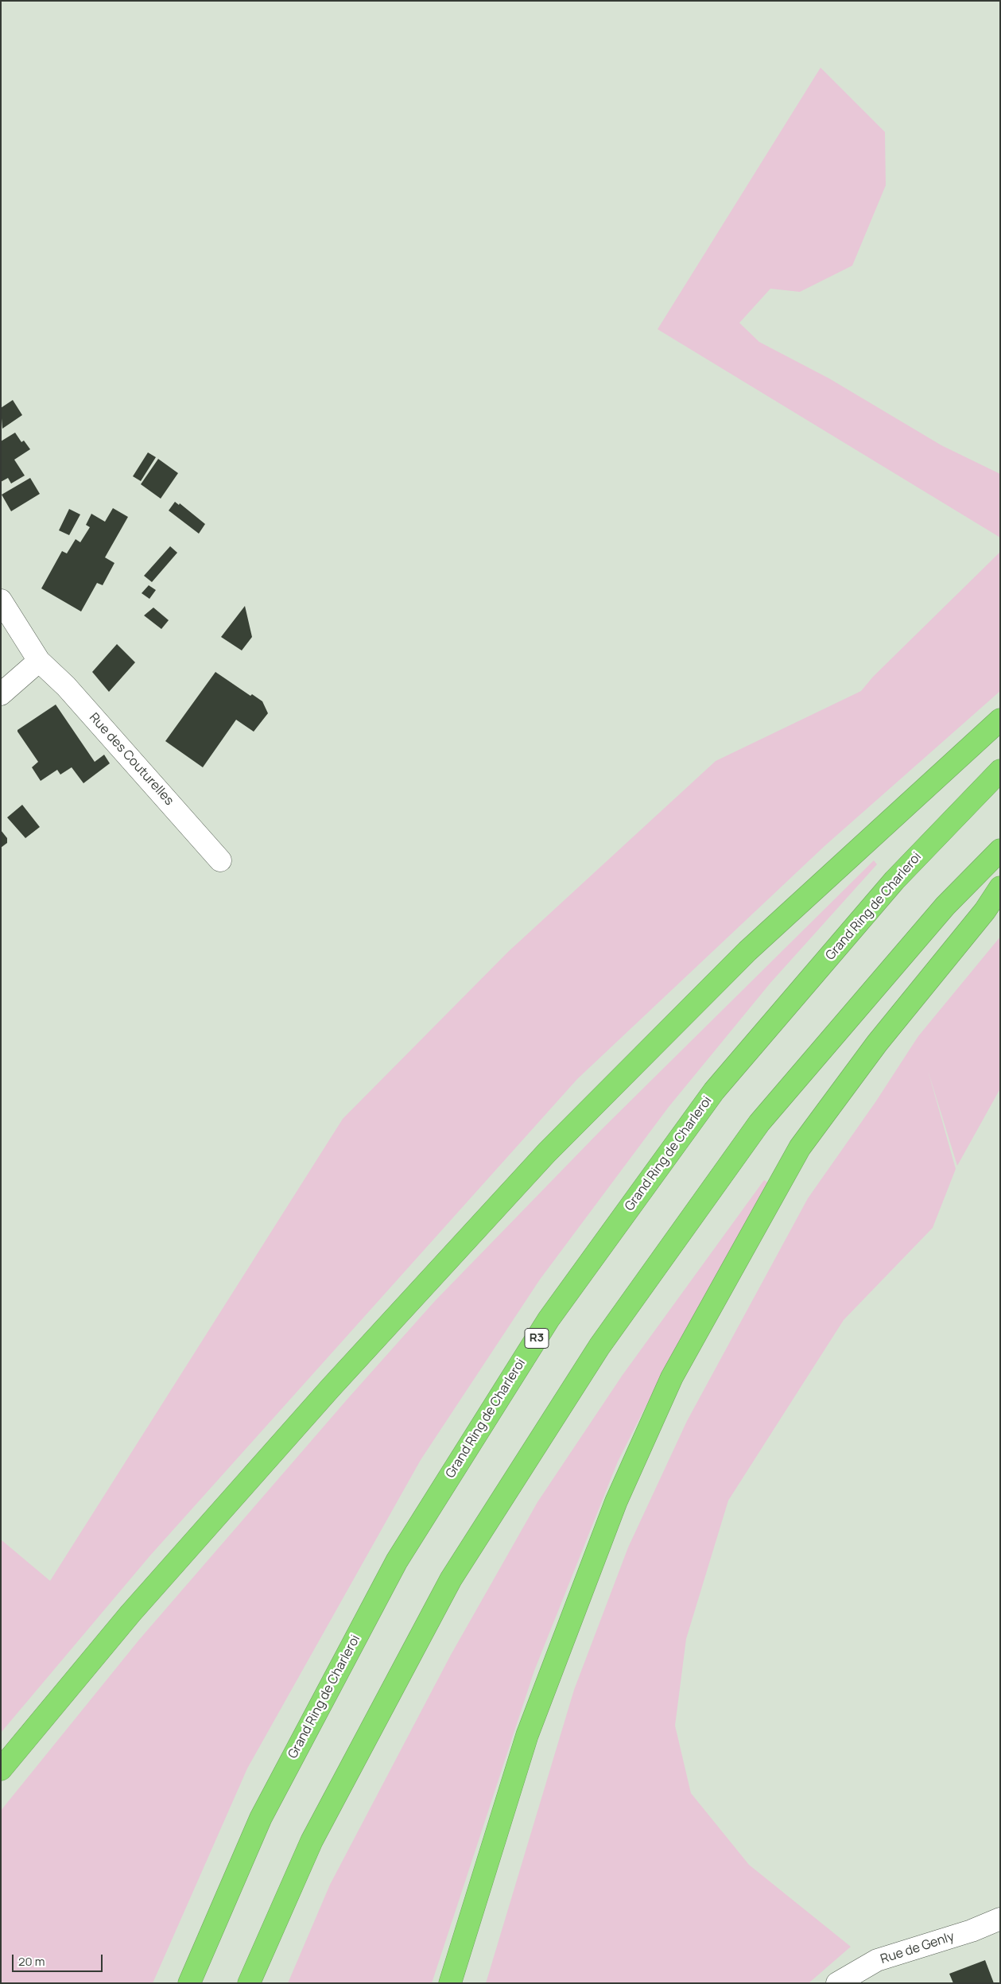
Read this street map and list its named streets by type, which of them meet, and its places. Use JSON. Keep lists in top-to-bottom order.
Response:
{
  "streets": {
    "highway": ["Grand Ring de Charleroi", "R3"],
    "street": ["Rue des Couturelles", "Rue de Genly"]
  },
  "scale_bar": "20 m"
}
